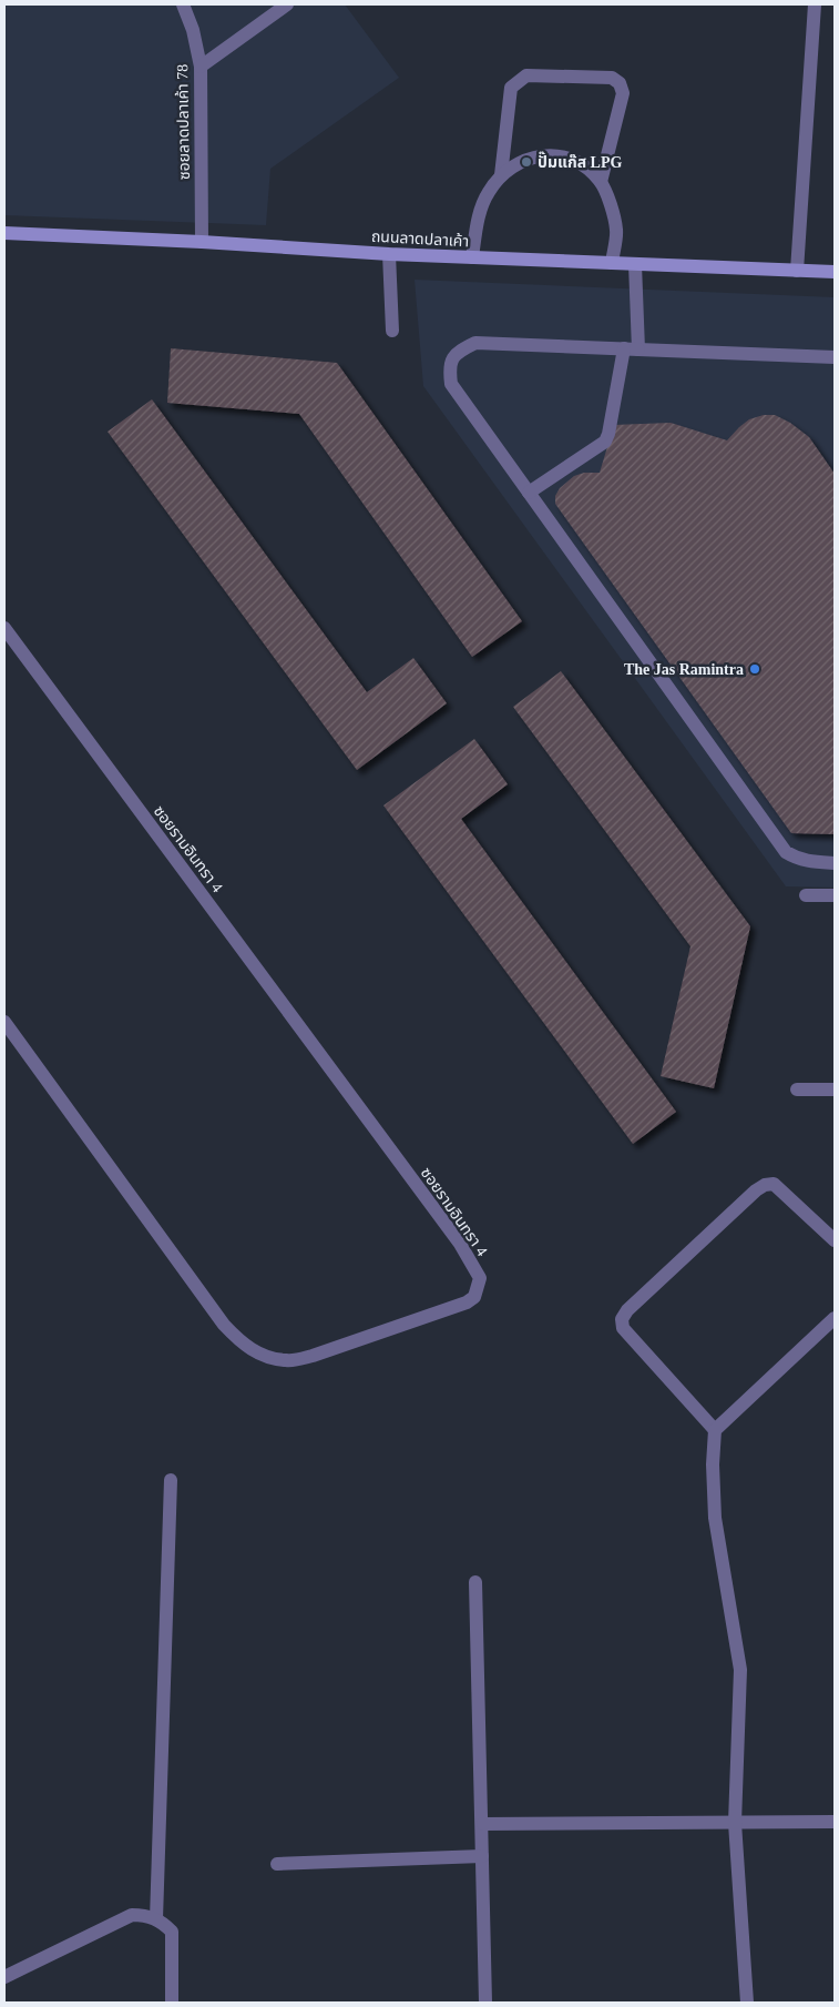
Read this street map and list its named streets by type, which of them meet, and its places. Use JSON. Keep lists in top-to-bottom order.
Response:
{
  "streets": {
    "main road": ["ถนนลาดปลาเค้า"],
    "street": ["ซอยลาดปลาเค้า 78", "ซอยรามอินทรา 4"]
  },
  "crossings": [
    ["ซอยลาดปลาเค้า 78", "ถนนลาดปลาเค้า"]
  ],
  "places": ["ปั๊มแก๊ส LPG", "The Jas Ramintra"]
}
